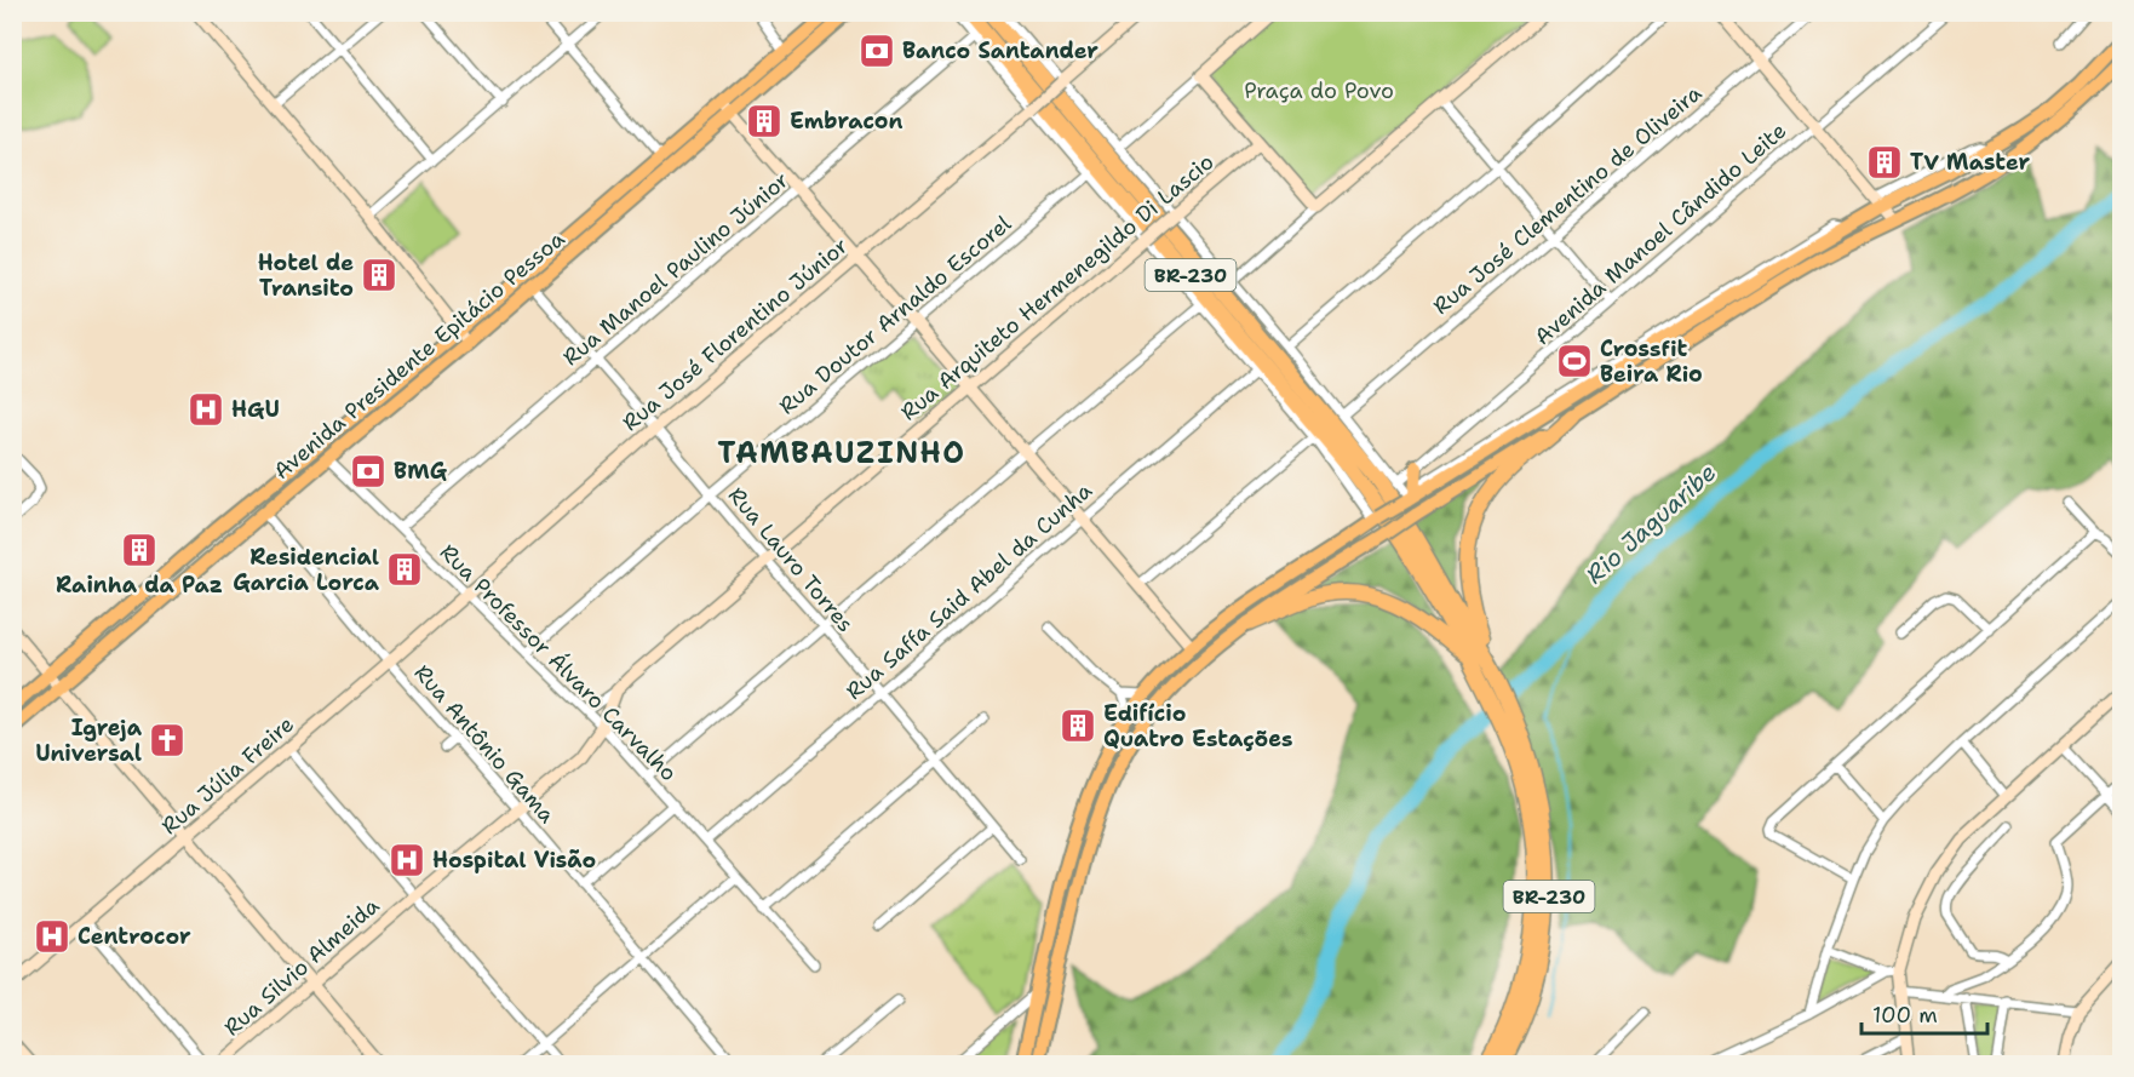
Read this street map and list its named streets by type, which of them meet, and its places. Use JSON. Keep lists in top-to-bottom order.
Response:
{
  "streets": {
    "highway": ["BR-230"],
    "main road": [
      "Rua Arquiteto Hermenegildo Di Lascio",
      "Rua José Florentino Júnior",
      "Avenida Presidente Epitácio Pessoa",
      "Rua Júlia Freire",
      "Rua Silvio Almeida"
    ],
    "street": [
      "Rua José Clementino de Oliveira",
      "Avenida Manoel Cândido Leite",
      "Rua Manoel Paulino Júnior",
      "Rua Doutor Arnaldo Escorel",
      "Rua Lauro Torres",
      "Rua Saffa Said Abel da Cunha",
      "Rua Professor Álvaro Carvalho",
      "Rua Antônio Gama"
    ]
  },
  "crossings": [
    ["Rua Manoel Paulino Júnior", "Rua Lauro Torres"],
    ["Rua Manoel Paulino Júnior", "Rua Professor Álvaro Carvalho"],
    ["Rua Arquiteto Hermenegildo Di Lascio", "Rua Lauro Torres"],
    ["Rua Arquiteto Hermenegildo Di Lascio", "Rua Professor Álvaro Carvalho"],
    ["Rua Arquiteto Hermenegildo Di Lascio", "Rua Silvio Almeida"],
    ["Rua Doutor Arnaldo Escorel", "Rua Lauro Torres"],
    ["Rua Doutor Arnaldo Escorel", "Rua Professor Álvaro Carvalho"],
    ["Rua José Florentino Júnior", "Rua Lauro Torres"],
    ["Rua José Florentino Júnior", "Rua Professor Álvaro Carvalho"],
    ["Rua José Florentino Júnior", "Rua Júlia Freire"],
    ["Avenida Presidente Epitácio Pessoa", "Rua Lauro Torres"],
    ["Avenida Presidente Epitácio Pessoa", "Rua Professor Álvaro Carvalho"],
    ["Avenida Presidente Epitácio Pessoa", "Rua Antônio Gama"],
    ["Rua Lauro Torres", "Rua Saffa Said Abel da Cunha"],
    ["Rua Saffa Said Abel da Cunha", "Rua Professor Álvaro Carvalho"],
    ["Rua Professor Álvaro Carvalho", "Rua Júlia Freire"],
    ["Rua Professor Álvaro Carvalho", "Rua Silvio Almeida"],
    ["Rua Antônio Gama", "Rua Júlia Freire"],
    ["Rua Antônio Gama", "Rua Silvio Almeida"]
  ],
  "districts": ["TAMBAUZINHO"],
  "water": ["Rio Jaguaribe"],
  "parks": ["Praça do Povo"],
  "places": {
    "bank": ["Banco Santander", "BMG"],
    "building": [
      "Embracon",
      "TV Master",
      "Hotel de Transito",
      "Rainha da Paz",
      "Residencial Garcia Lorca",
      "Edifício Quatro Estações"
    ],
    "sports": ["Crossfit Beira Rio"],
    "hospital": ["HGU", "Hospital Visão", "Centrocor"],
    "church": ["Igreja Universal"]
  },
  "scale_bar": "100 m"
}
